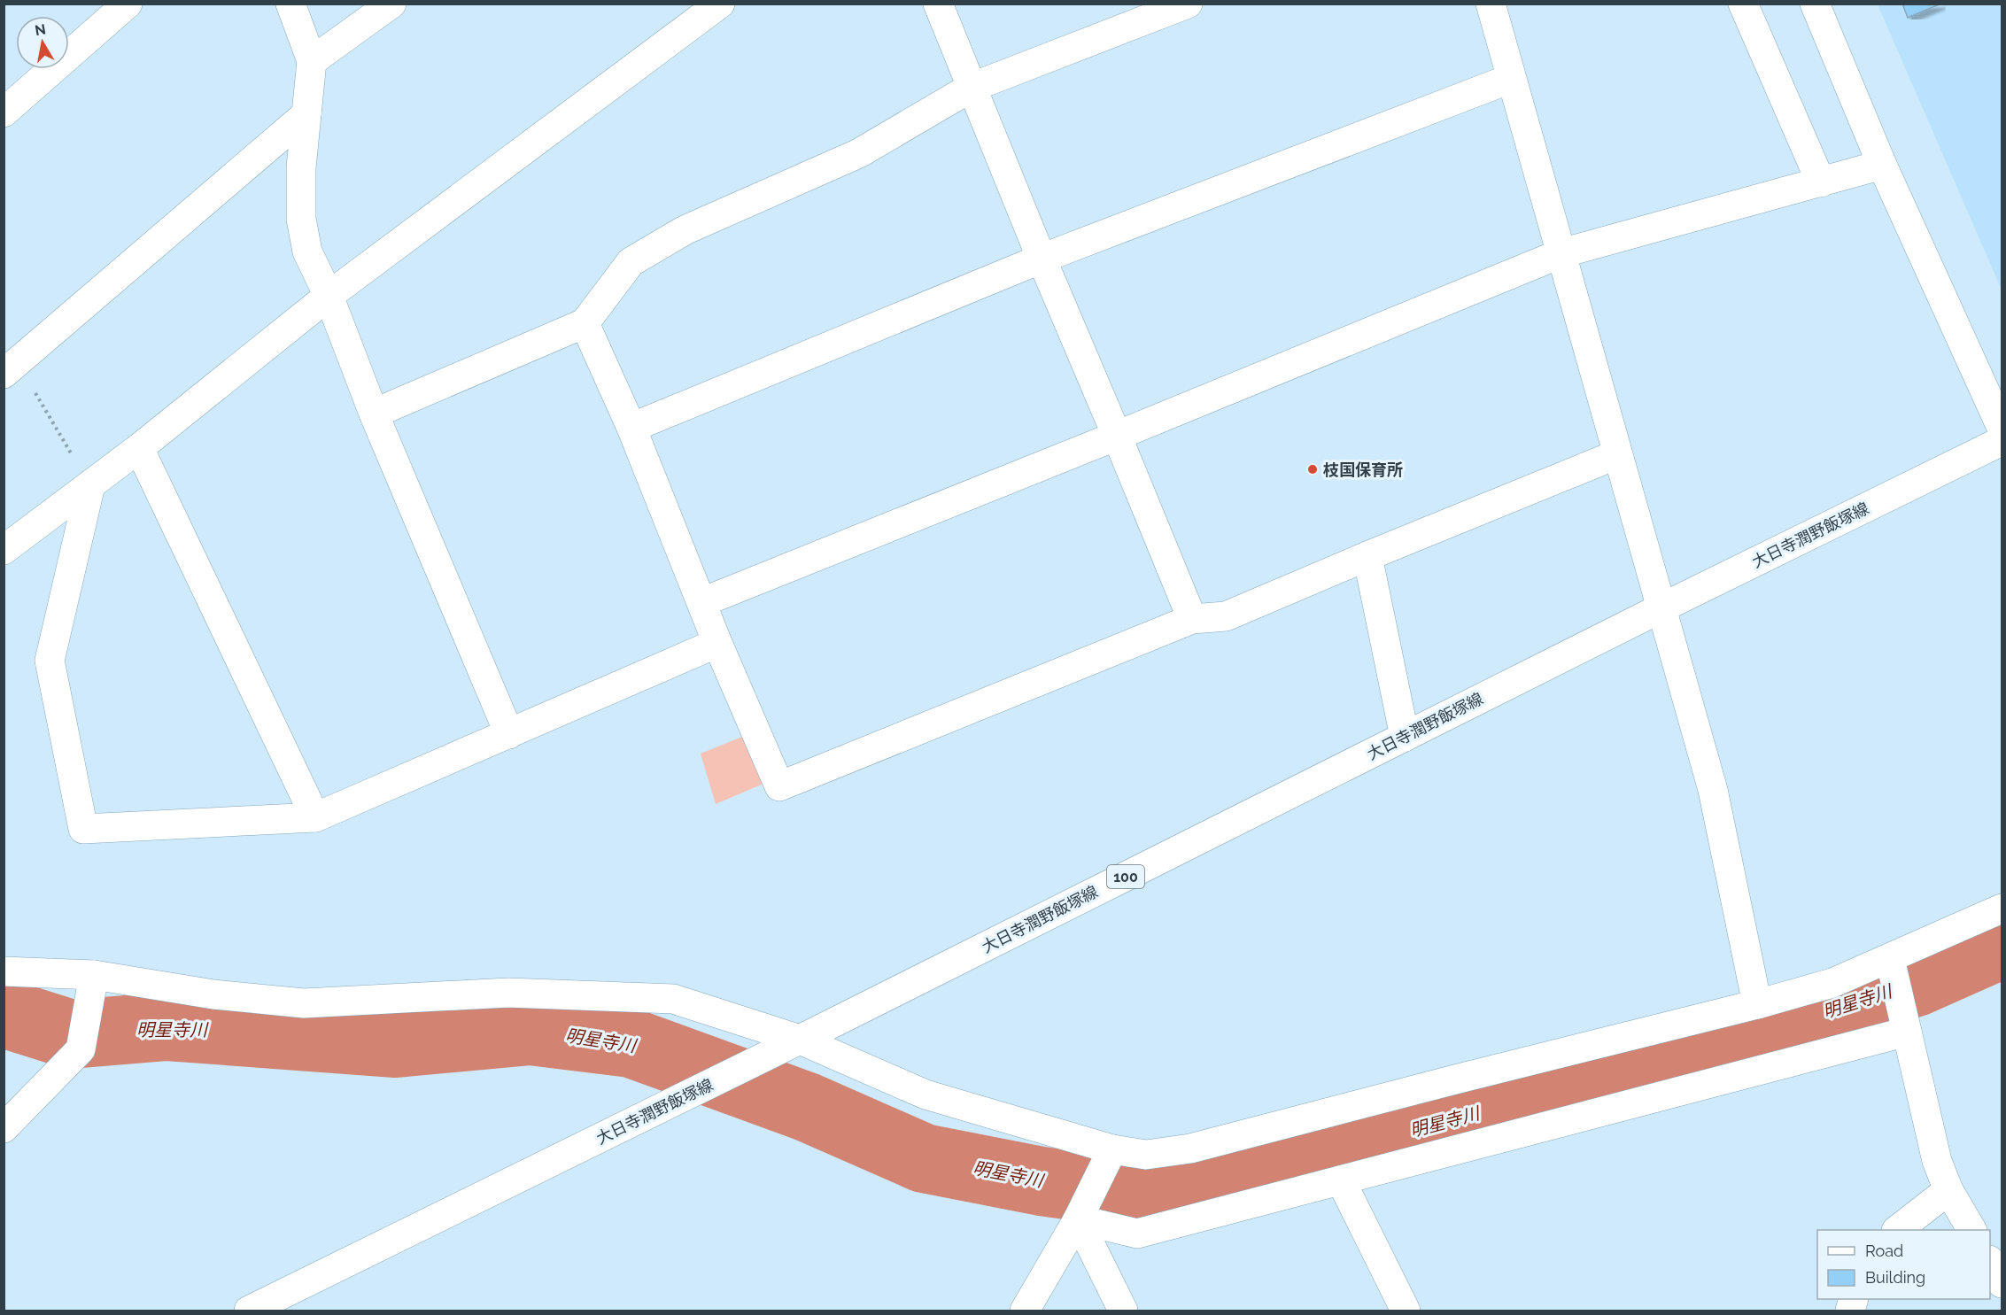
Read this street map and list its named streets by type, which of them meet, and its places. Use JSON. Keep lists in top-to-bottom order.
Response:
{
  "streets": {
    "street": ["大日寺潤野飯塚線", "100"]
  },
  "water": ["明星寺川"],
  "places": ["枝国保育所"],
  "legend": ["Road", "Building"],
  "north": "top"
}
